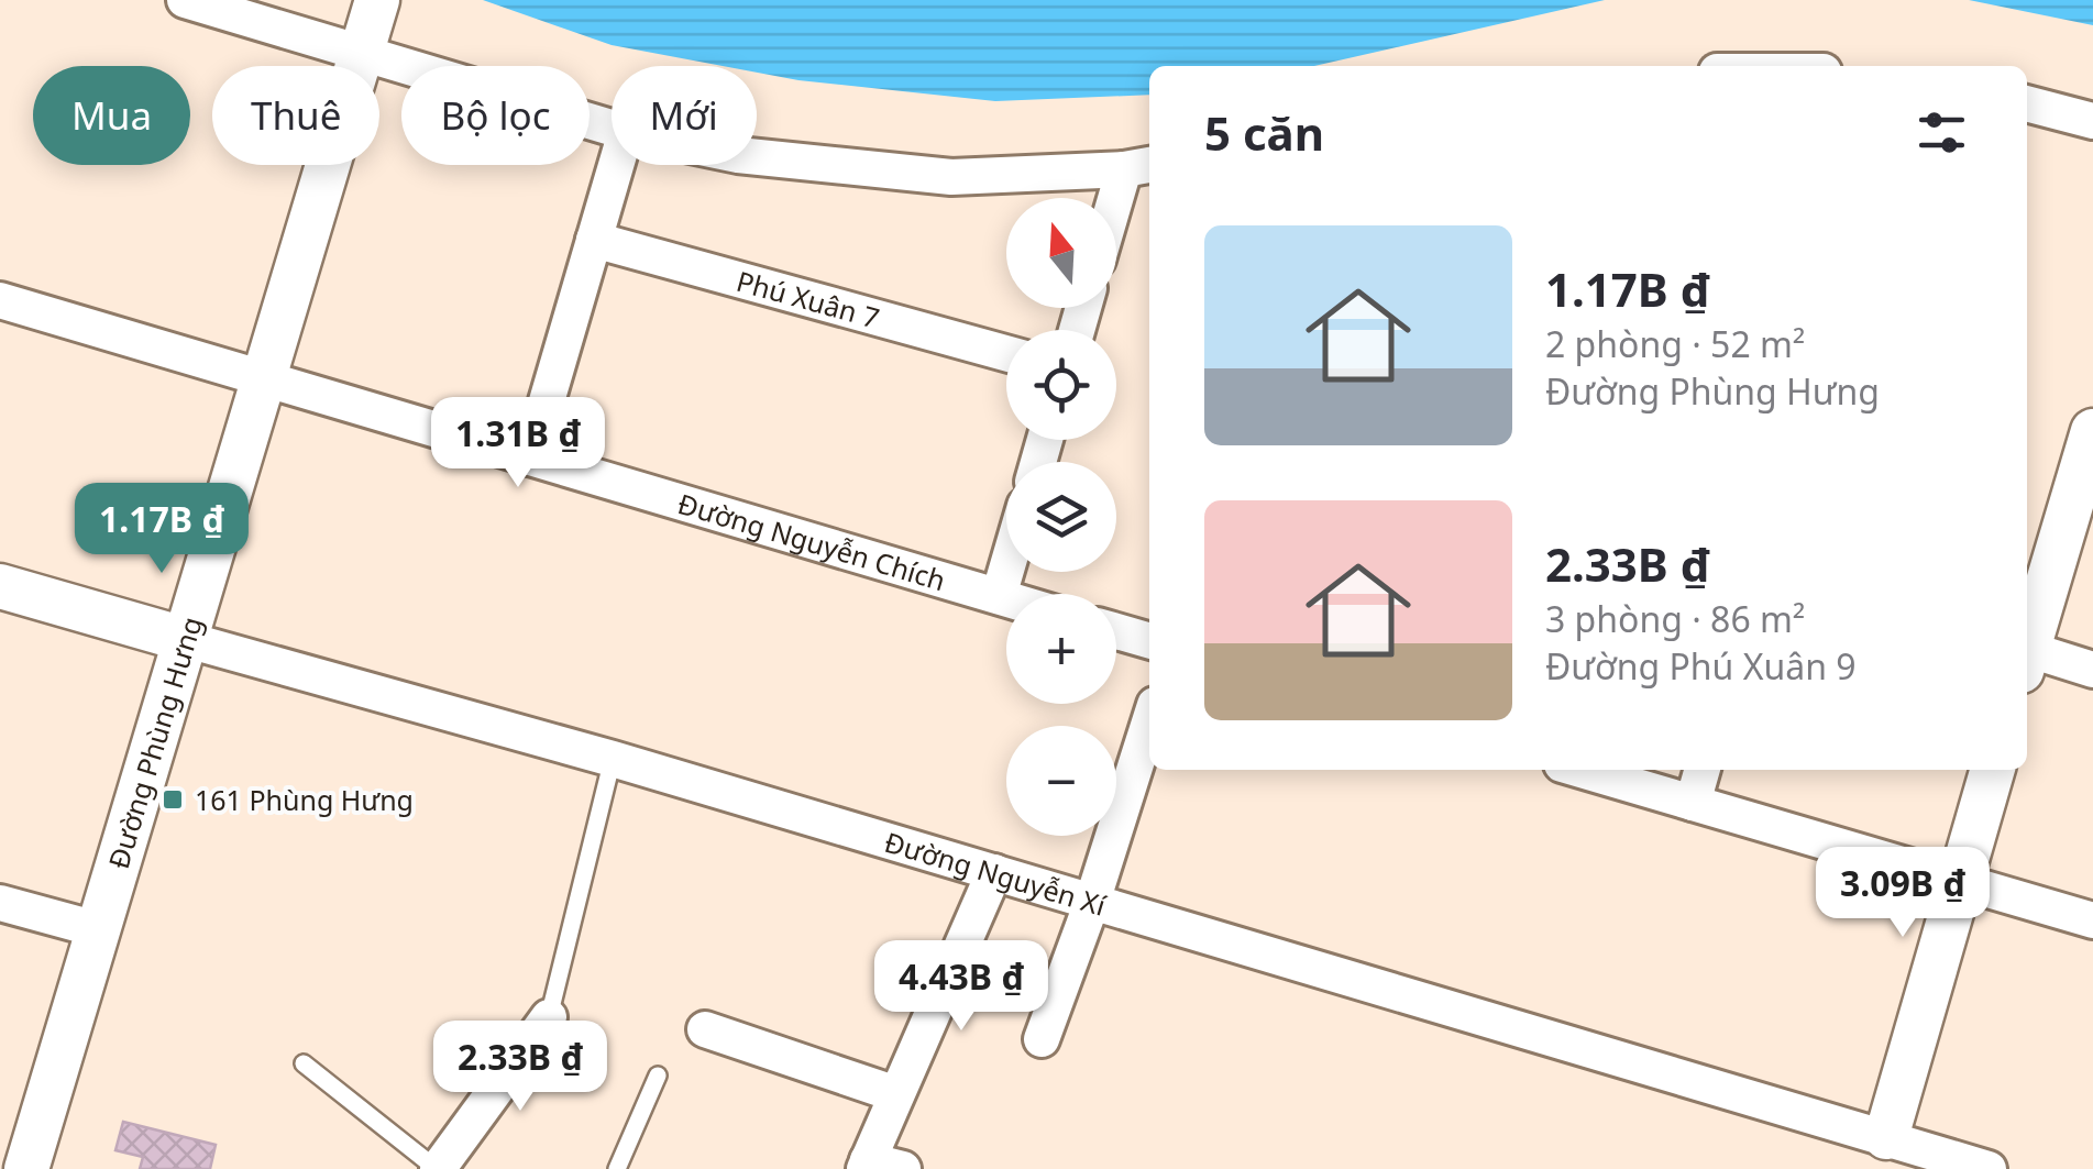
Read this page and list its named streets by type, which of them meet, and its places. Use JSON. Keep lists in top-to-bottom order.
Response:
{
  "streets": {
    "street": [
      "Phú Xuân 7",
      "Đường Nguyễn Chích",
      "Đường Phùng Hưng",
      "Đường Nguyễn Xí"
    ]
  },
  "crossings": [
    ["Đường Nguyễn Chích", "Đường Phùng Hưng"],
    ["Đường Phùng Hưng", "Đường Nguyễn Xí"]
  ],
  "places": {
    "transit": ["161 Phùng Hưng"]
  },
  "north": "top",
  "page": {
    "chip": [
      "Mua",
      "Thuê",
      "Bộ lọc",
      "Mới"
    ],
    "heading": "5 căn",
    "map_buttons": ["+", "−"],
    "list": [
      {
        "name": "1.17B ₫",
        "note": "2 phòng · 52 m² · Đường Phùng Hưng"
      },
      {
        "name": "2.33B ₫",
        "note": "3 phòng · 86 m² · Đường Phú Xuân 9"
      }
    ],
    "price": [
      "1.31B ₫",
      "1.17B ₫",
      "3.09B ₫",
      "4.43B ₫",
      "2.33B ₫"
    ]
  }
}
